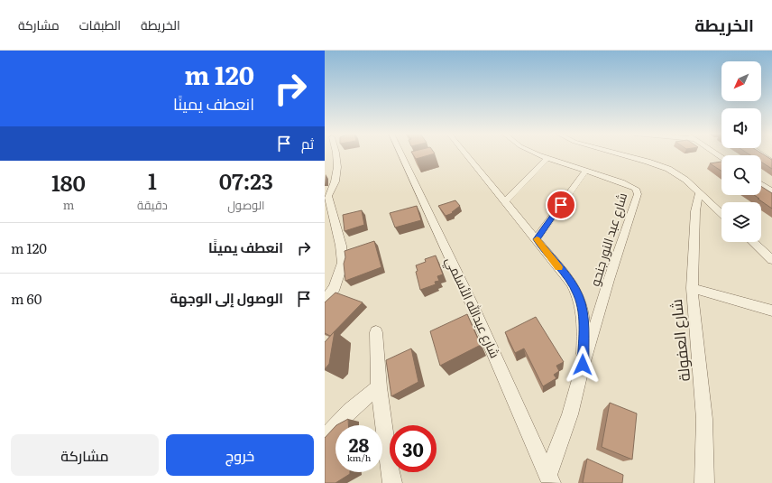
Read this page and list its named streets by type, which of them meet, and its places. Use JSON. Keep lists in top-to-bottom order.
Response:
{
  "streets": {
    "street": ["شارع عبد النور جنحو", "شارع عبدالله الأسلمي", "شارع العفولة"]
  },
  "crossings": [
    ["شارع عبد النور جنحو", "شارع عبدالله الأسلمي"]
  ],
  "north": "bottom left",
  "page": {
    "header": "الخريطة",
    "nav": ["الخريطة", "الطبقات", "مشاركة"],
    "turn": ["120 m", "انعطف يمينًا"],
    "then": "ثم",
    "eta": [
      "07:23",
      "الوصول",
      "1",
      "دقيقة",
      "180",
      "m"
    ],
    "list": [
      {
        "name": "انعطف يمينًا",
        "value": "120 m"
      },
      {
        "name": "الوصول إلى الوجهة",
        "value": "60 m"
      }
    ],
    "speed": "28 km/h",
    "limit": "30",
    "buttons": ["خروج", "مشاركة"]
  }
}
